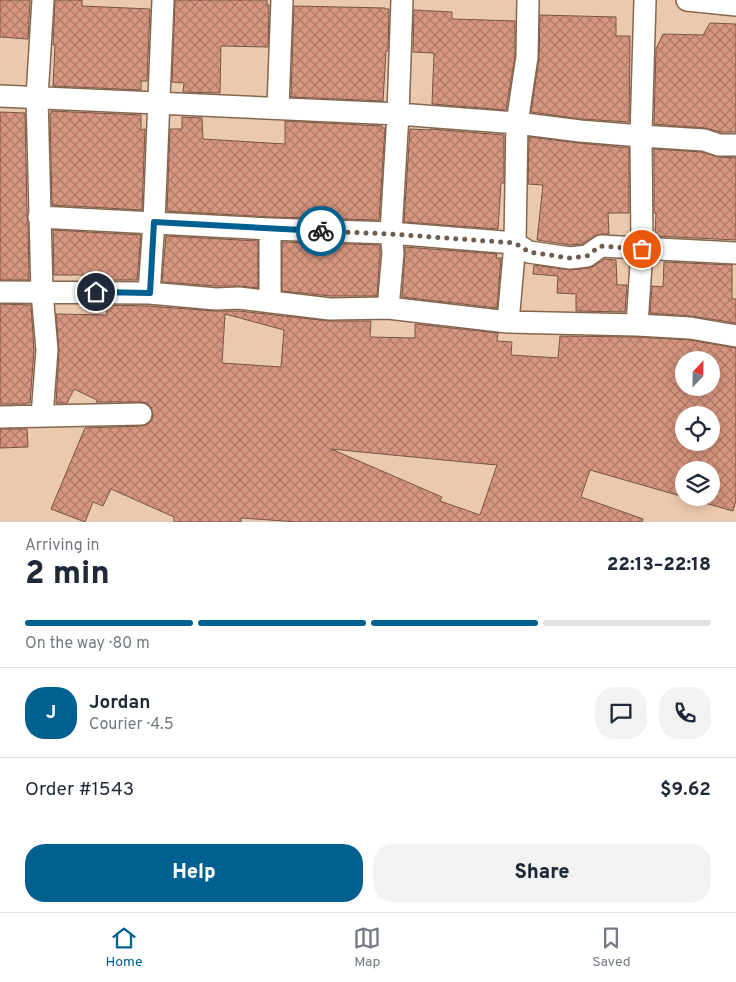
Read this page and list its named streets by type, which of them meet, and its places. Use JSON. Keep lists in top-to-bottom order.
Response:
{
  "north": "top",
  "page": {
    "heading": ["2 min", "Arriving in", "22:13–22:18"],
    "panel": [
      "Jordan",
      "Courier · 4.5",
      "Order #1543",
      "$9.62"
    ],
    "bar": "On the way · 80 m",
    "round": "J",
    "buttons": ["Help", "Share"],
    "tabs": ["Home", "Map", "Saved"]
  }
}
